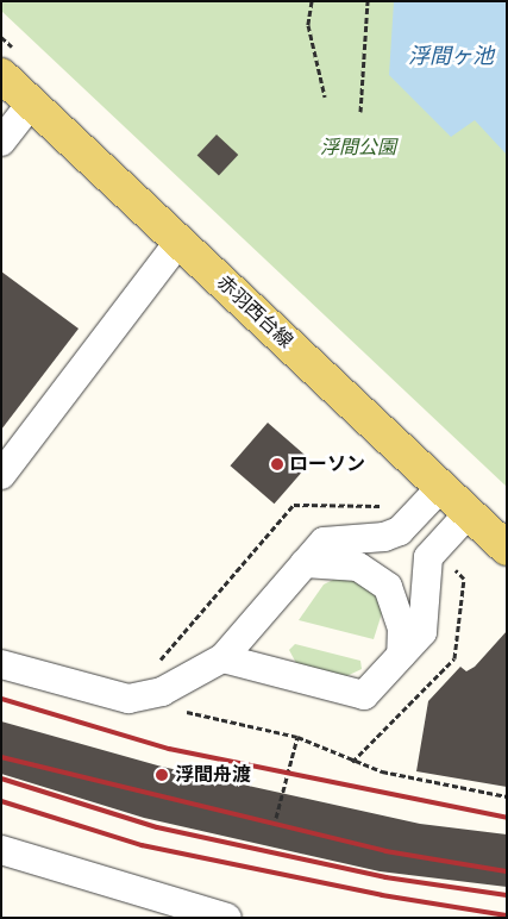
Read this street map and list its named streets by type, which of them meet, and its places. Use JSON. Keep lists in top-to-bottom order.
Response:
{
  "streets": {
    "main road": ["赤羽西台線"]
  },
  "water": ["浮間ヶ池"],
  "parks": ["浮間公園"],
  "places": ["ローソン", "浮間舟渡"]
}
